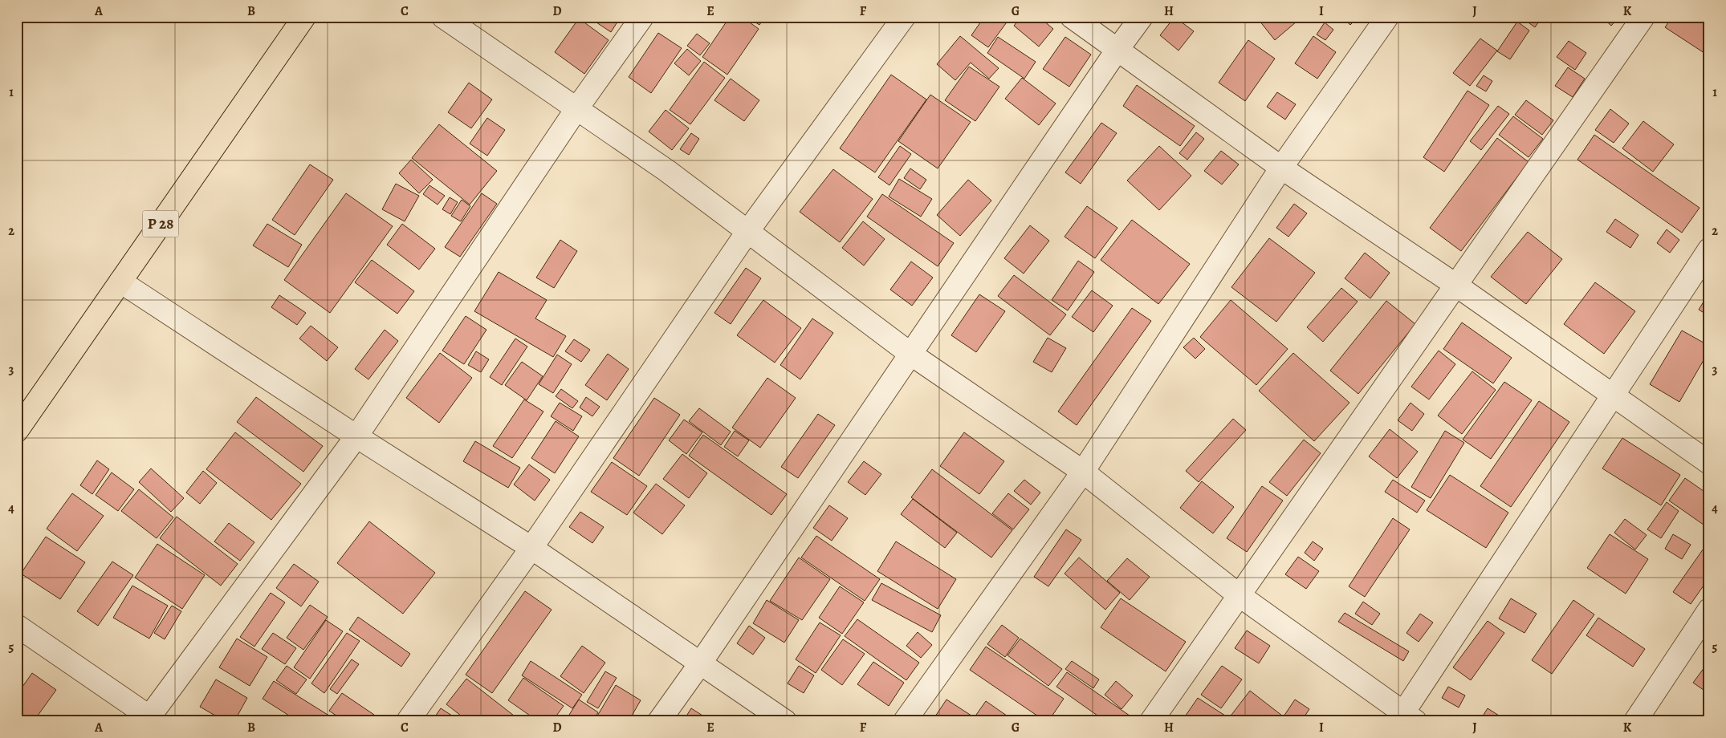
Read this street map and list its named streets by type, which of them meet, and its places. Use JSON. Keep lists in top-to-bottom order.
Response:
{
  "streets": {
    "main road": ["P 28"]
  },
  "grid": {
    "columns": [
      "A",
      "B",
      "C",
      "D",
      "E",
      "F",
      "G",
      "H",
      "I",
      "J",
      "K"
    ],
    "rows": [
      "1",
      "2",
      "3",
      "4",
      "5"
    ]
  }
}
